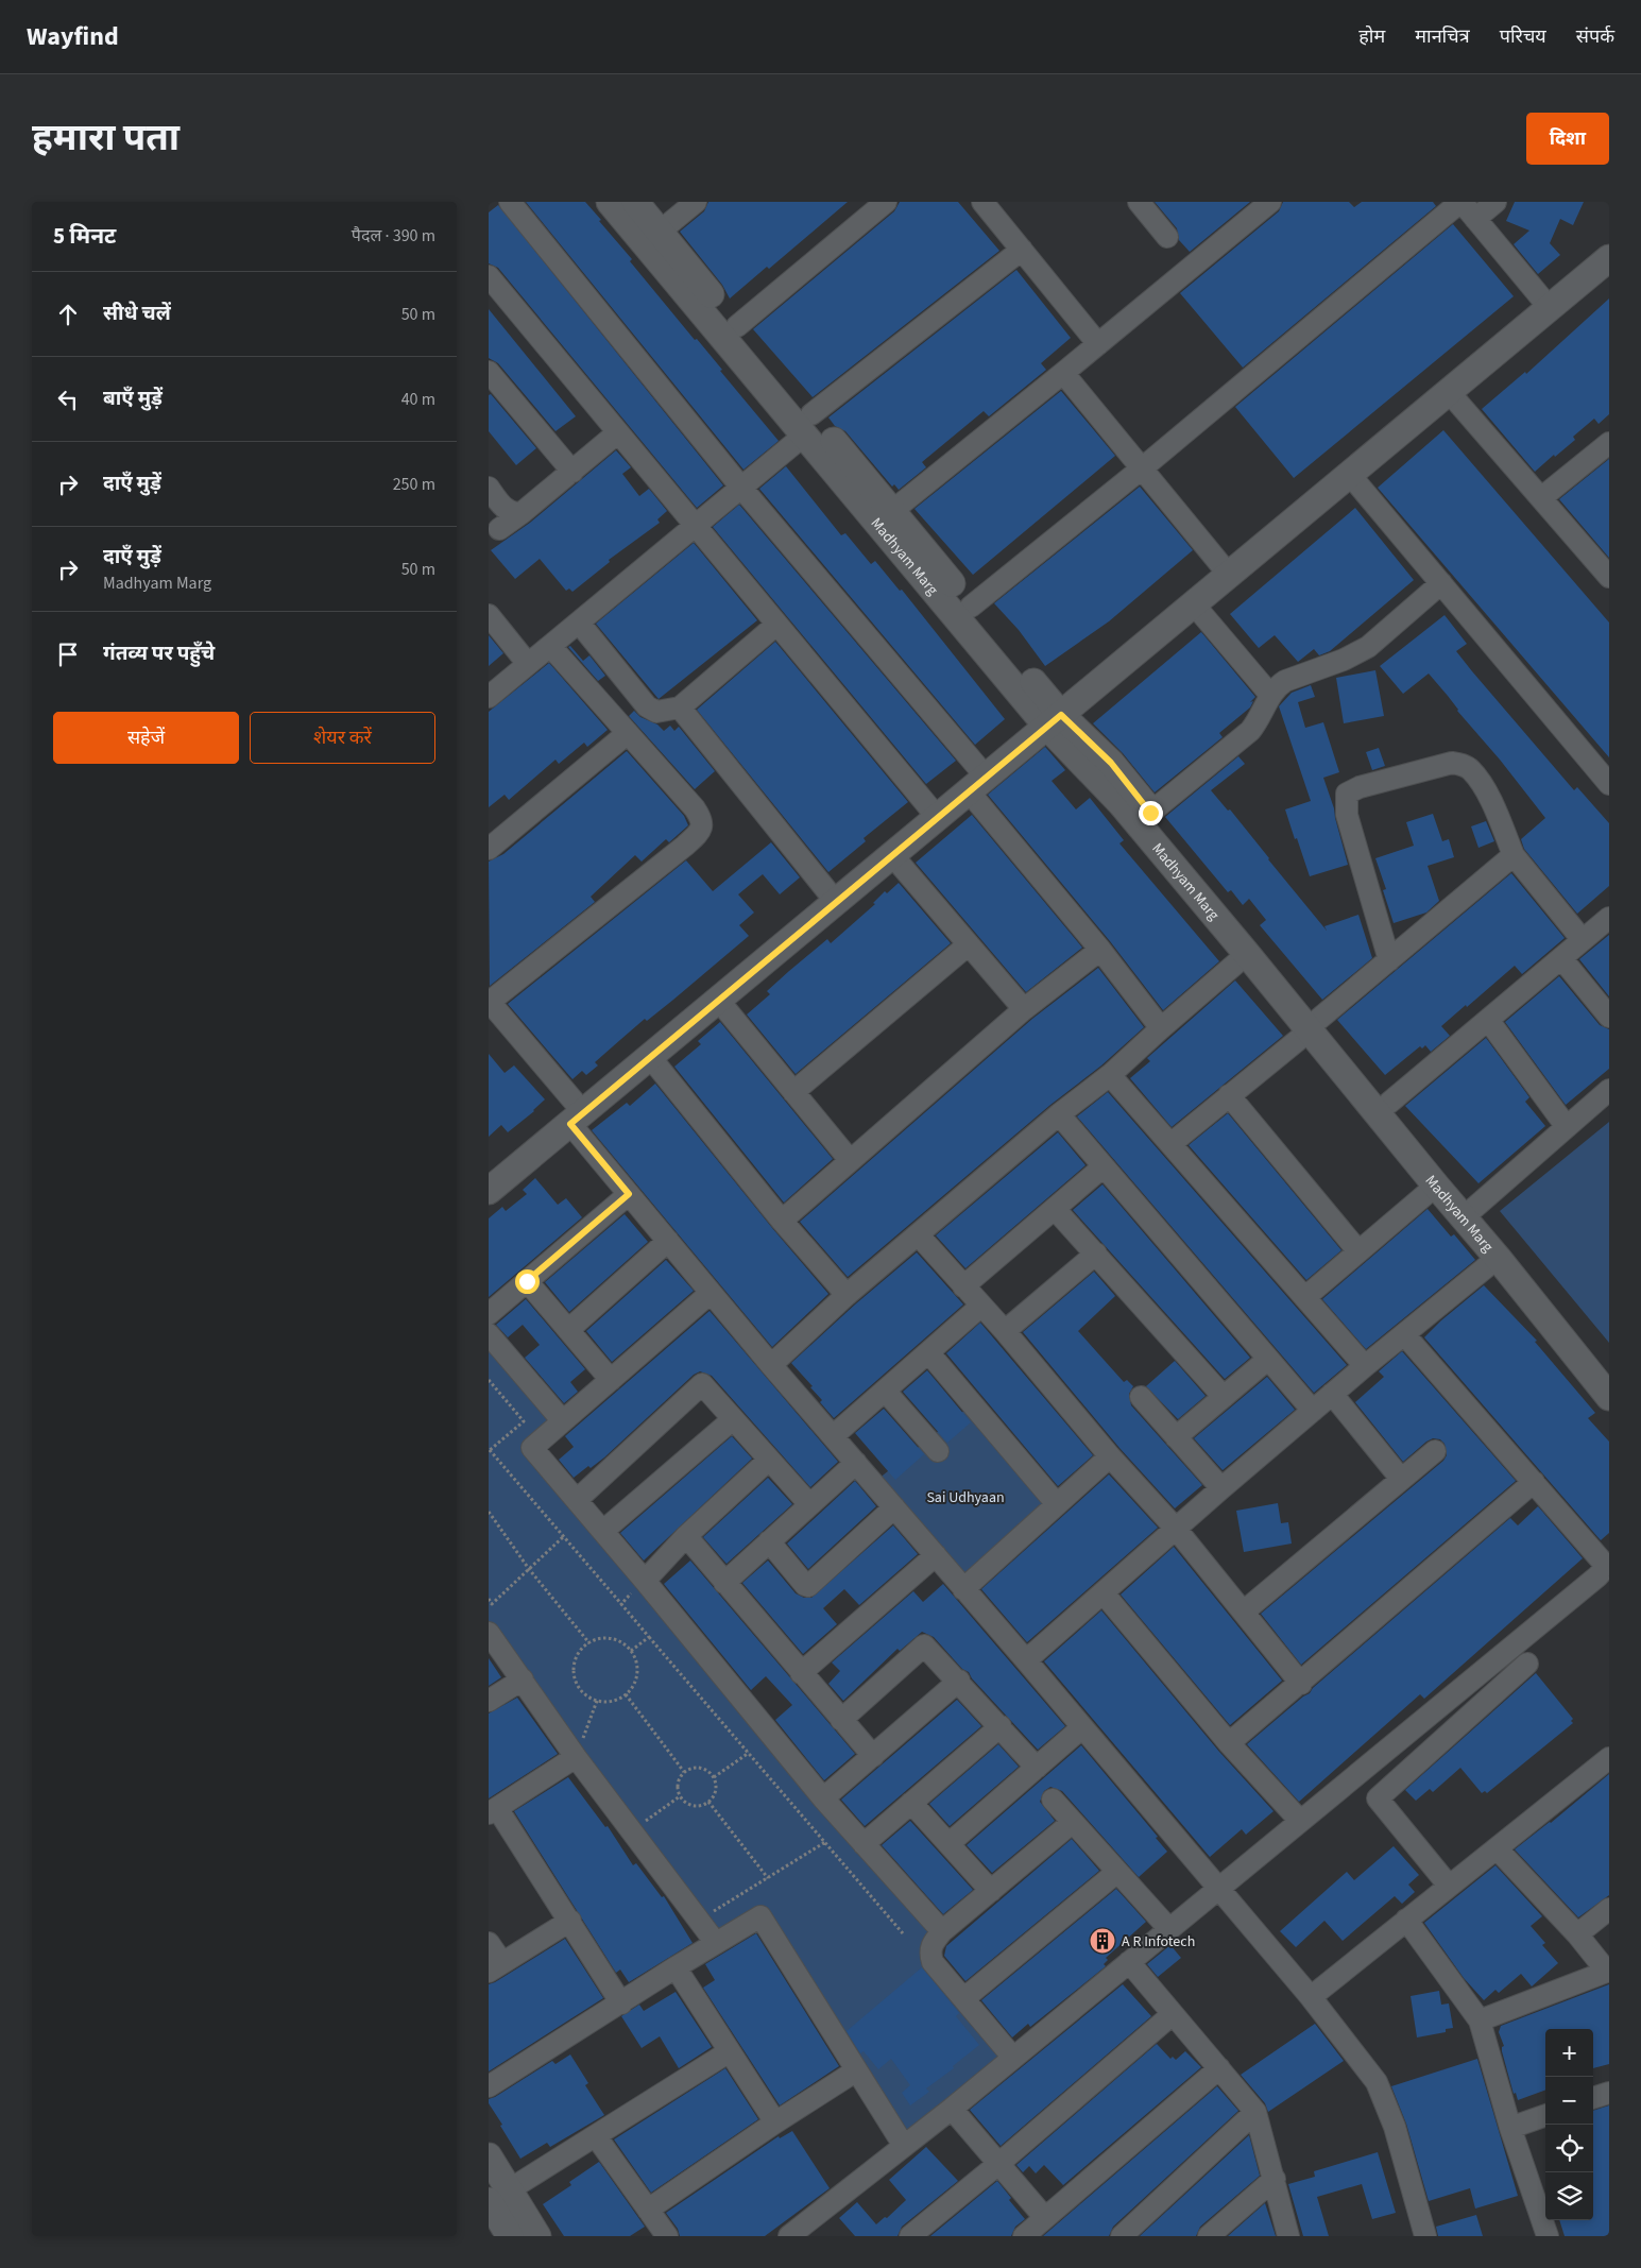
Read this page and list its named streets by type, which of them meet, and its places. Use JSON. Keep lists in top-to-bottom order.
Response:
{
  "streets": {
    "street": ["Madhyam Marg"]
  },
  "parks": ["Sai Udhyaan"],
  "places": {
    "building": ["A R Infotech"]
  },
  "page": {
    "header": "Wayfind",
    "nav": [
      "होम",
      "मानचित्र",
      "परिचय",
      "संपर्क"
    ],
    "title": "हमारा पता",
    "buttons": [
      "दिशा",
      ["सहेजें", "शेयर करें"]
    ],
    "heading": ["5 मिनट", "पैदल · 390 m"],
    "list": [
      ["सीधे चलें", "50 m"],
      ["बाएँ मुड़ें", "40 m"],
      ["दाएँ मुड़ें", "250 m"],
      ["दाएँ मुड़ें", "Madhyam Marg", "50 m"],
      "गंतव्य पर पहुँचे"
    ],
    "map_buttons": ["+", "−"]
  }
}
